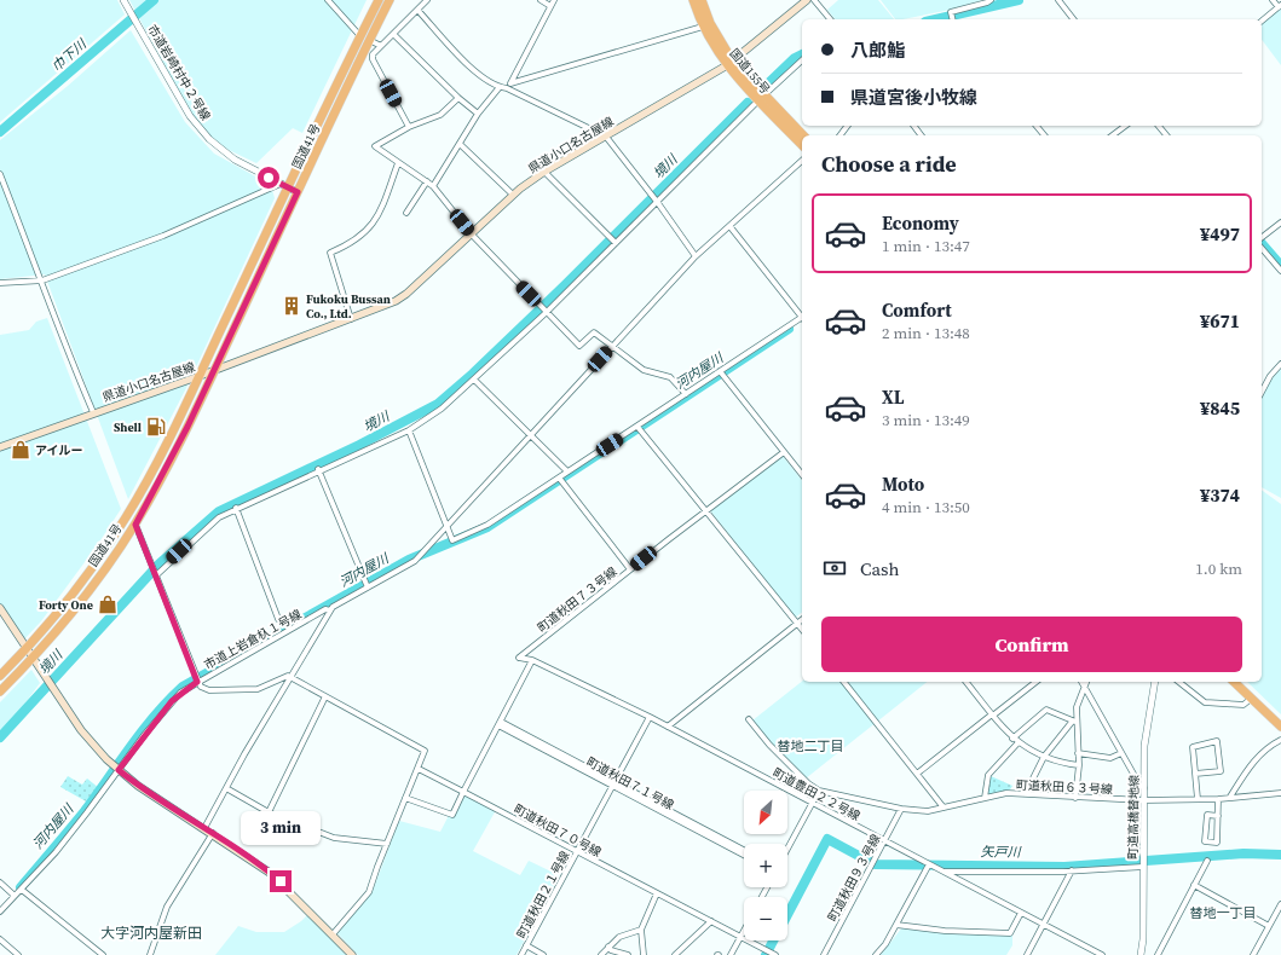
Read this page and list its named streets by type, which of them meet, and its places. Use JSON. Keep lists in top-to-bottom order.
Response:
{
  "streets": {
    "highway": ["国道155号", "国道41号"],
    "main road": ["県道小口名古屋線"],
    "street": [
      "市道岩崎村中２号線",
      "町道秋田７３号線",
      "市道上岩倉杁１号線",
      "町道秋田７１号線",
      "町道秋田６３号線",
      "町道豊田２２号線",
      "町道高橋替地線",
      "町道秋田７０号線",
      "町道秋田９３号線",
      "町道秋田２１号線"
    ]
  },
  "crossings": [
    ["国道155号", "県道小口名古屋線"],
    ["市道岩崎村中２号線", "国道41号"],
    ["県道小口名古屋線", "国道41号"],
    ["町道秋田７３号線", "町道豊田２２号線"],
    ["町道秋田７１号線", "町道秋田２１号線"],
    ["町道秋田６３号線", "町道高橋替地線"],
    ["町道秋田６３号線", "町道秋田９３号線"],
    ["町道豊田２２号線", "町道秋田９３号線"],
    ["町道豊田２２号線", "町道秋田２１号線"],
    ["町道秋田７０号線", "町道秋田２１号線"]
  ],
  "districts": ["替地二丁目", "替地一丁目", "大字河内屋新田"],
  "water": [
    "巾下川",
    "境川",
    "河内屋川",
    "矢戸川"
  ],
  "places": {
    "building": ["Fukoku Bussan Co., Ltd."],
    "fuel station": ["Shell"],
    "shop": ["アイルー", "Forty One"]
  },
  "north": "bottom left",
  "page": {
    "banner": ["八郎鮨", "県道宮後小牧線"],
    "heading": "Choose a ride",
    "list": [
      {
        "name": "Economy",
        "note": "1 min · 13:47",
        "value": "¥497"
      },
      {
        "name": "Comfort",
        "note": "2 min · 13:48",
        "value": "¥671"
      },
      {
        "name": "XL",
        "note": "3 min · 13:49",
        "value": "¥845"
      },
      {
        "name": "Moto",
        "note": "4 min · 13:50",
        "value": "¥374"
      }
    ],
    "pay": ["Cash", "1.0 km"],
    "buttons": "Confirm",
    "map_buttons": ["+", "−"],
    "bubble": "3 min"
  }
}
